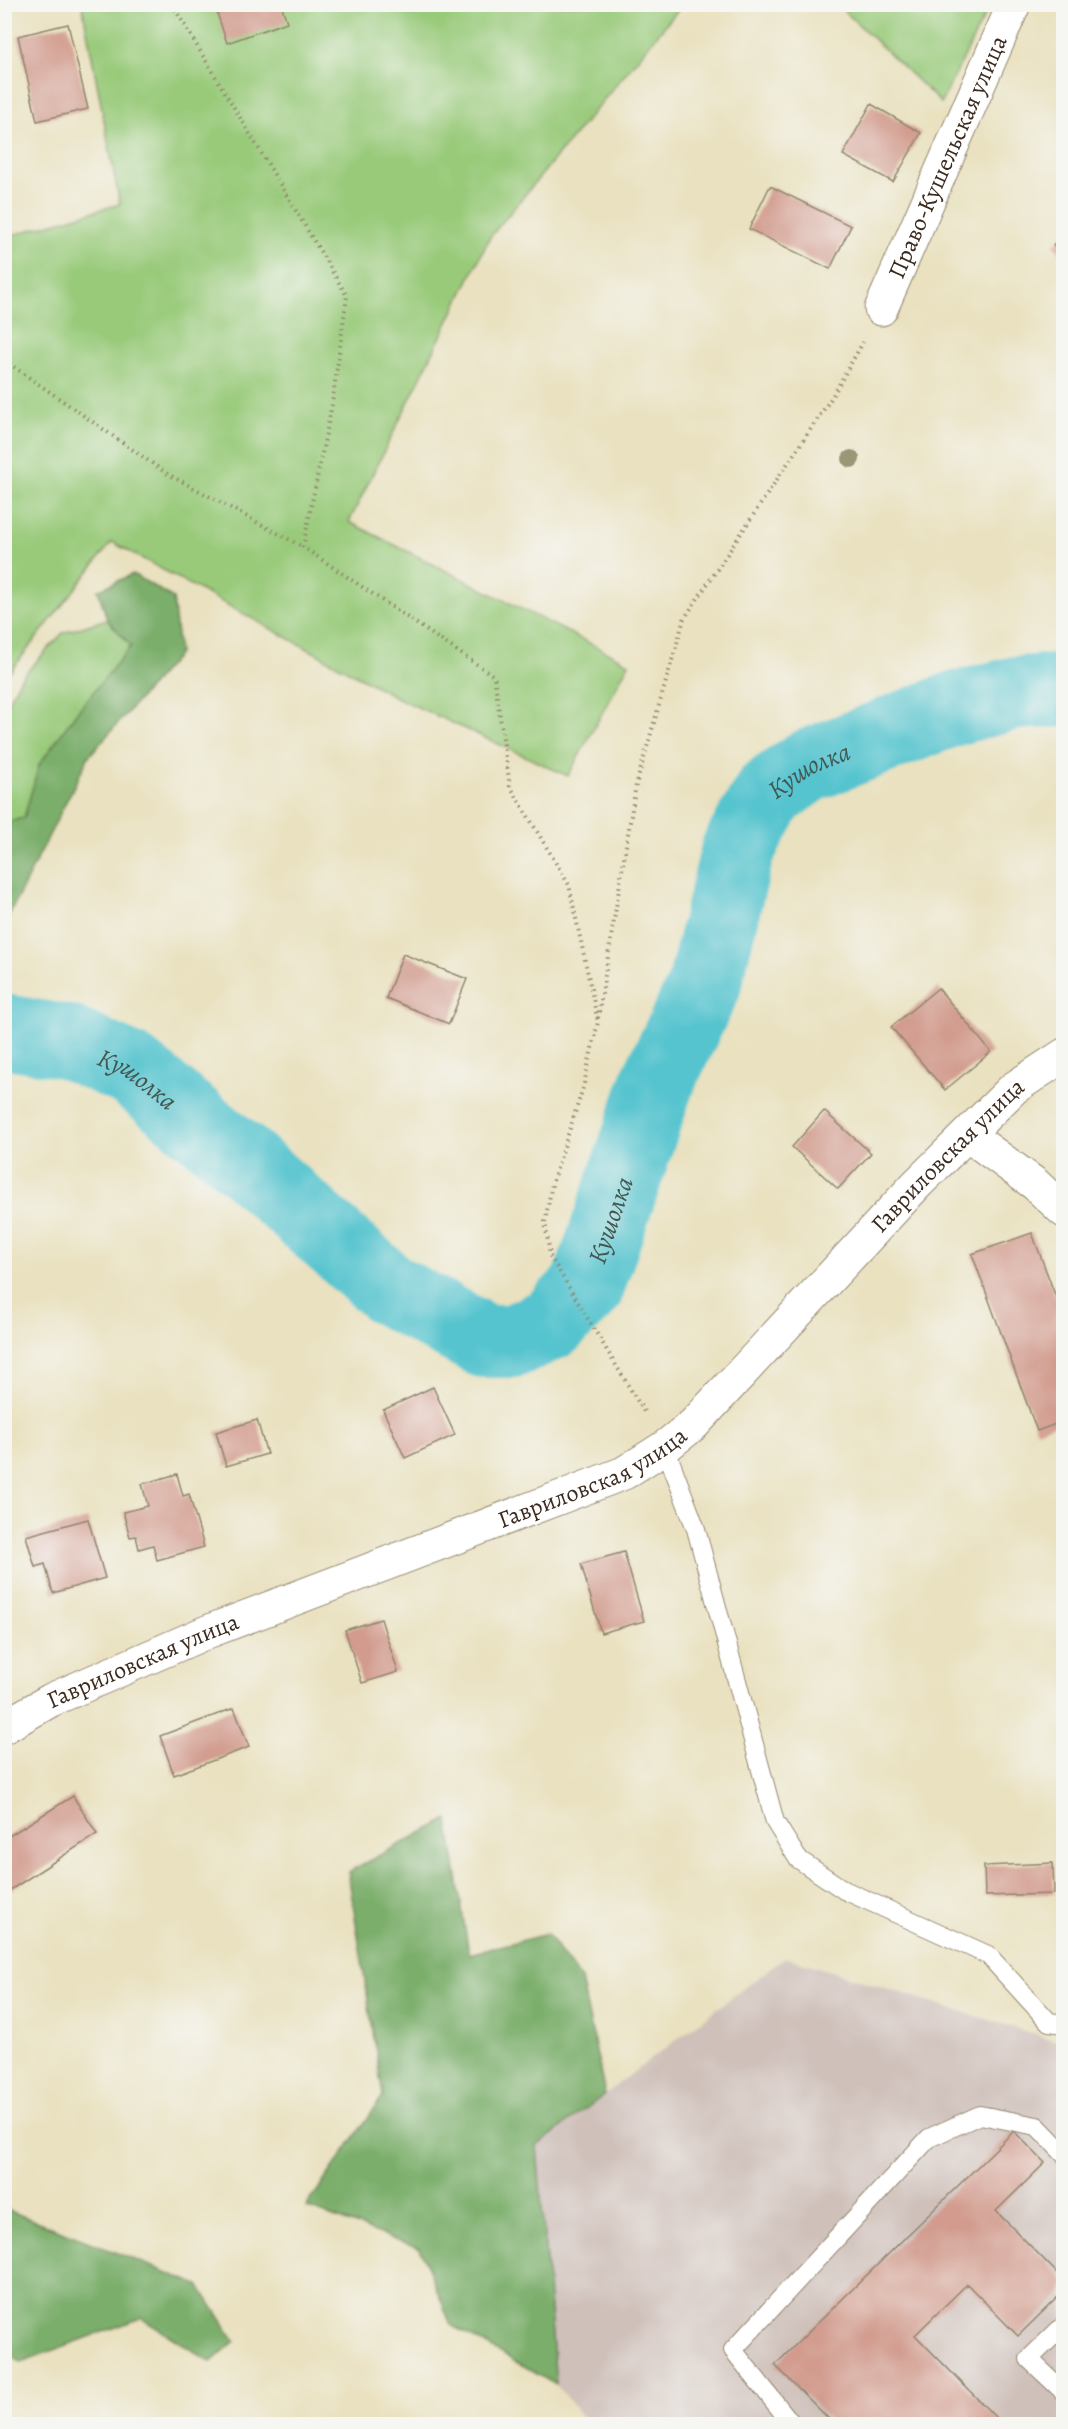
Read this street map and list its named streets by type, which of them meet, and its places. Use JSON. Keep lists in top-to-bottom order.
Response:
{
  "streets": {
    "street": ["Право-Кушельская улица", "Гавриловская улица"]
  },
  "water": ["Кушолка"]
}
